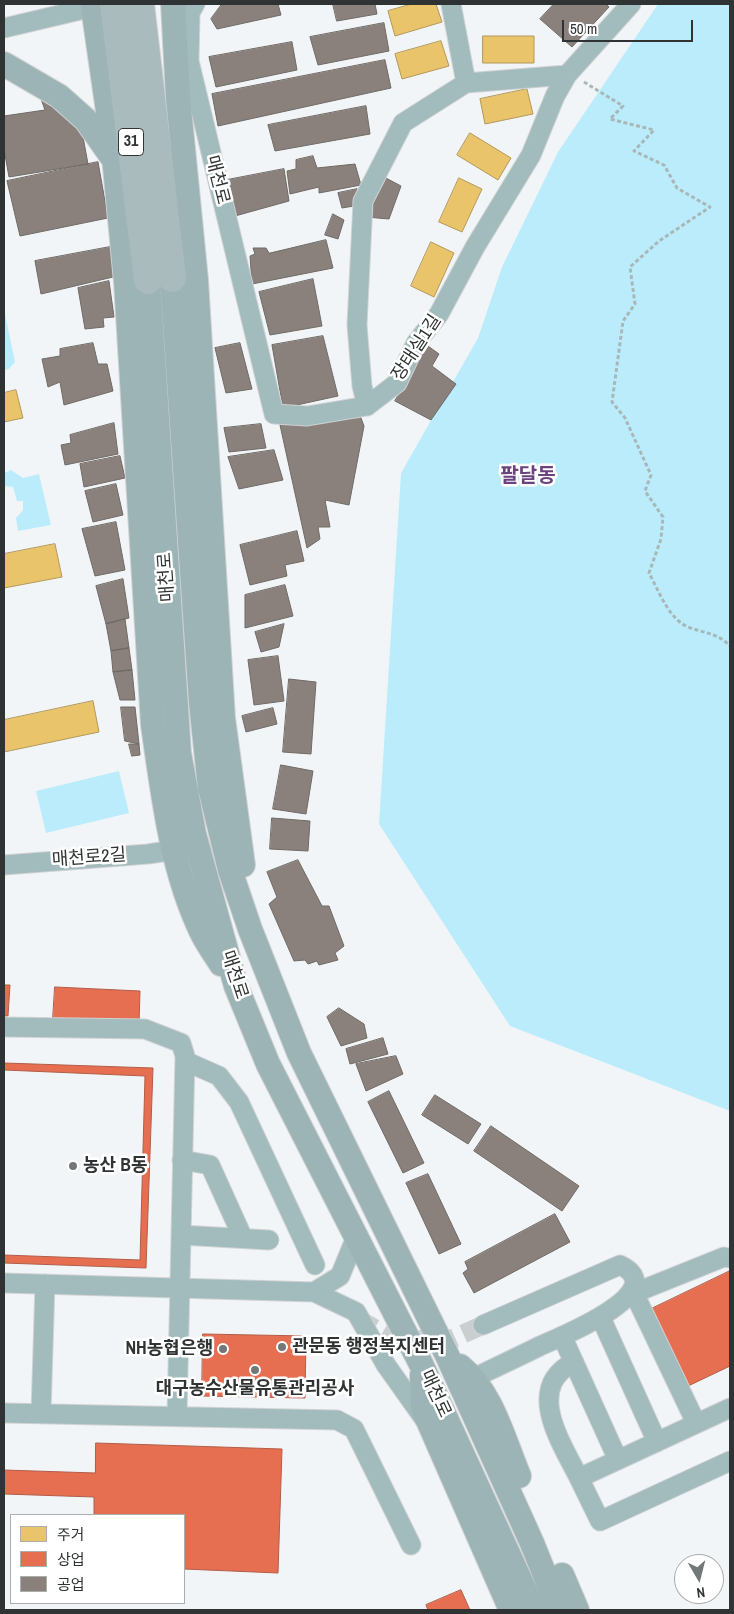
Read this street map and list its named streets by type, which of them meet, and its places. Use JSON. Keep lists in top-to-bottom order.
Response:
{
  "streets": {
    "highway": ["31"],
    "main road": ["매천로"],
    "street": ["장태실1길", "매천로2길"]
  },
  "crossings": [
    ["31", "매천로"],
    ["매천로", "장태실1길"]
  ],
  "districts": ["팔달동"],
  "places": [
    "농산 B동",
    "관문동 행정복지센터",
    "NH농협은행",
    "대구농수산물유통관리공사"
  ],
  "legend": ["주거", "상업", "공업"],
  "scale_bar": "50 m",
  "north": "bottom"
}
